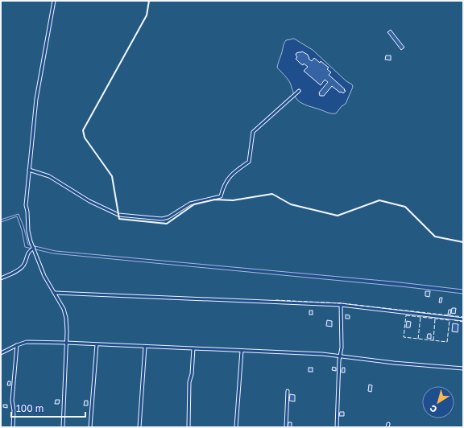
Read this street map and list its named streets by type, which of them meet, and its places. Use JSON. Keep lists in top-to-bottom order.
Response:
{
  "scale_bar": "100 m",
  "north": "bottom left"
}
